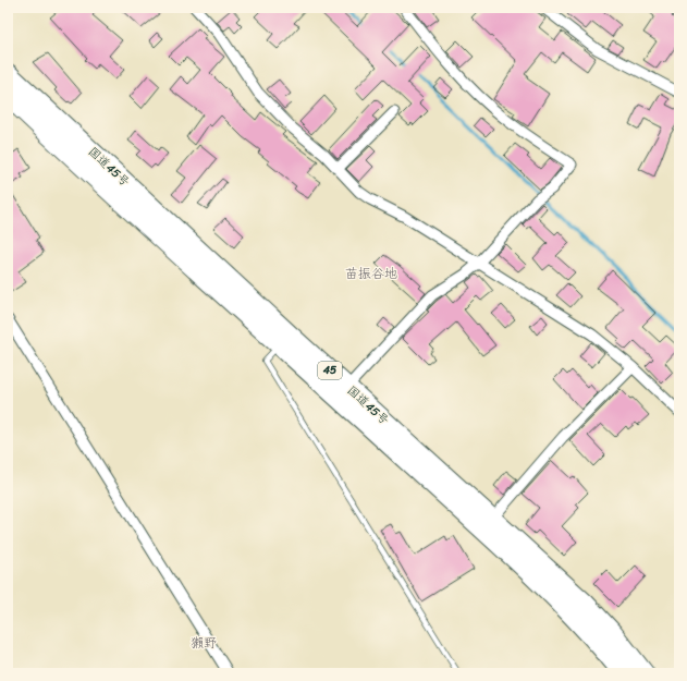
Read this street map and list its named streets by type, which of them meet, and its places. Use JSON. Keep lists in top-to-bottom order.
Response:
{
  "streets": {
    "highway": ["国道45号", "45"]
  },
  "districts": ["苗振谷地", "獺野"]
}
